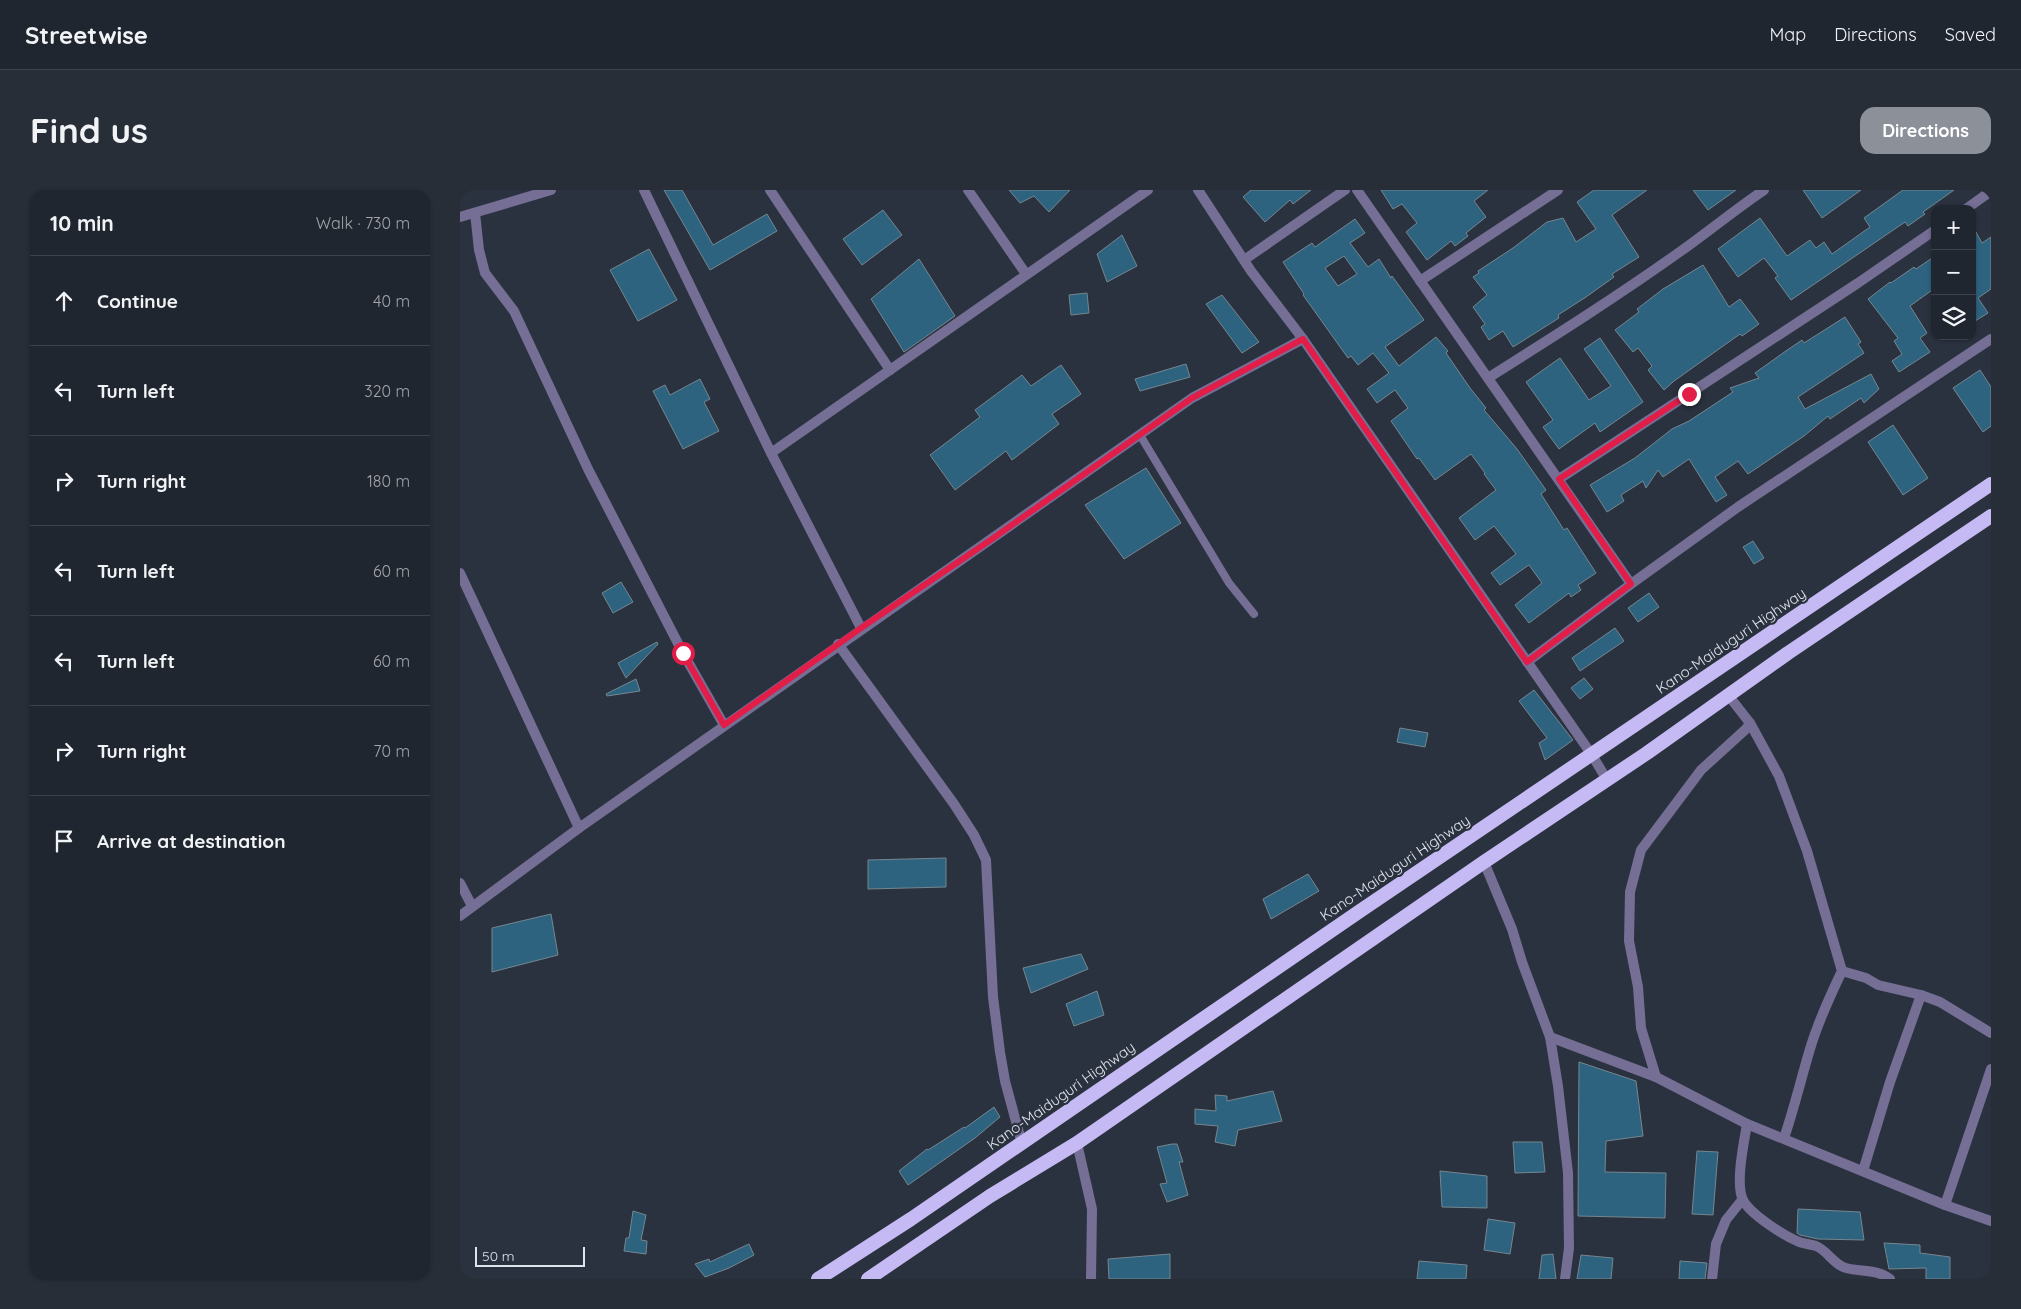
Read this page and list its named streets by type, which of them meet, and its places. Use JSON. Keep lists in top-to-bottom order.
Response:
{
  "streets": {
    "highway": ["Kano-Maiduguri Highway"]
  },
  "scale_bar": "50 m",
  "page": {
    "header": "Streetwise",
    "nav": ["Map", "Directions", "Saved"],
    "buttons": "Directions",
    "title": "Find us",
    "heading": ["10 min", "Walk · 730 m"],
    "map_buttons": ["+", "−"],
    "list": [
      ["Continue", "40 m"],
      ["Turn left", "320 m"],
      ["Turn right", "180 m"],
      ["Turn left", "60 m"],
      ["Turn left", "60 m"],
      ["Turn right", "70 m"],
      "Arrive at destination"
    ],
    "scale": "50 m"
  }
}
